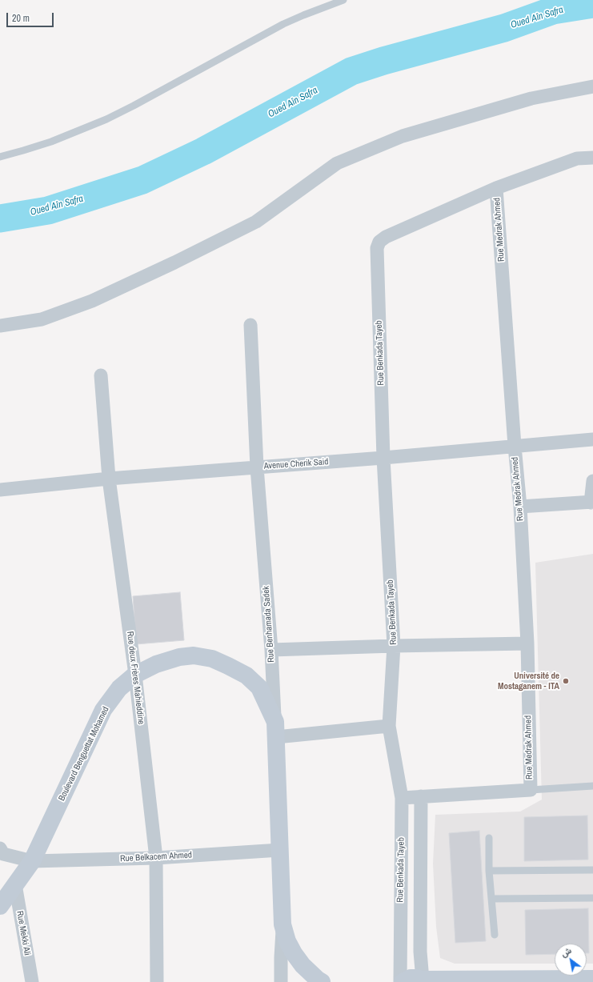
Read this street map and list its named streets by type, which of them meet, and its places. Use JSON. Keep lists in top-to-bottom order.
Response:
{
  "streets": {
    "main road": ["Rue Benhamada Sadek", "Boulevard Benguettat Mohamed"],
    "street": [
      "Rue Medrak Ahmed",
      "Rue Benkada Tayeb",
      "Avenue Cherik Said",
      "Rue deux Frères Mahieddine",
      "Rue Belkacem Ahmed",
      "Rue Mekki Ali"
    ]
  },
  "crossings": [
    ["Rue Medrak Ahmed", "Rue Benkada Tayeb"],
    ["Rue Medrak Ahmed", "Avenue Cherik Said"],
    ["Rue Benkada Tayeb", "Avenue Cherik Said"],
    ["Avenue Cherik Said", "Rue Benhamada Sadek"],
    ["Avenue Cherik Said", "Rue deux Frères Mahieddine"],
    ["Rue Benhamada Sadek", "Boulevard Benguettat Mohamed"],
    ["Rue Benhamada Sadek", "Rue Belkacem Ahmed"],
    ["Rue deux Frères Mahieddine", "Boulevard Benguettat Mohamed"],
    ["Rue deux Frères Mahieddine", "Rue Belkacem Ahmed"],
    ["Boulevard Benguettat Mohamed", "Rue Belkacem Ahmed"],
    ["Boulevard Benguettat Mohamed", "Rue Mekki Ali"]
  ],
  "water": ["Oued Aîn Safra"],
  "places": ["Université de Mostaganem - ITA"],
  "scale_bar": "20 m",
  "north": "top left"
}
